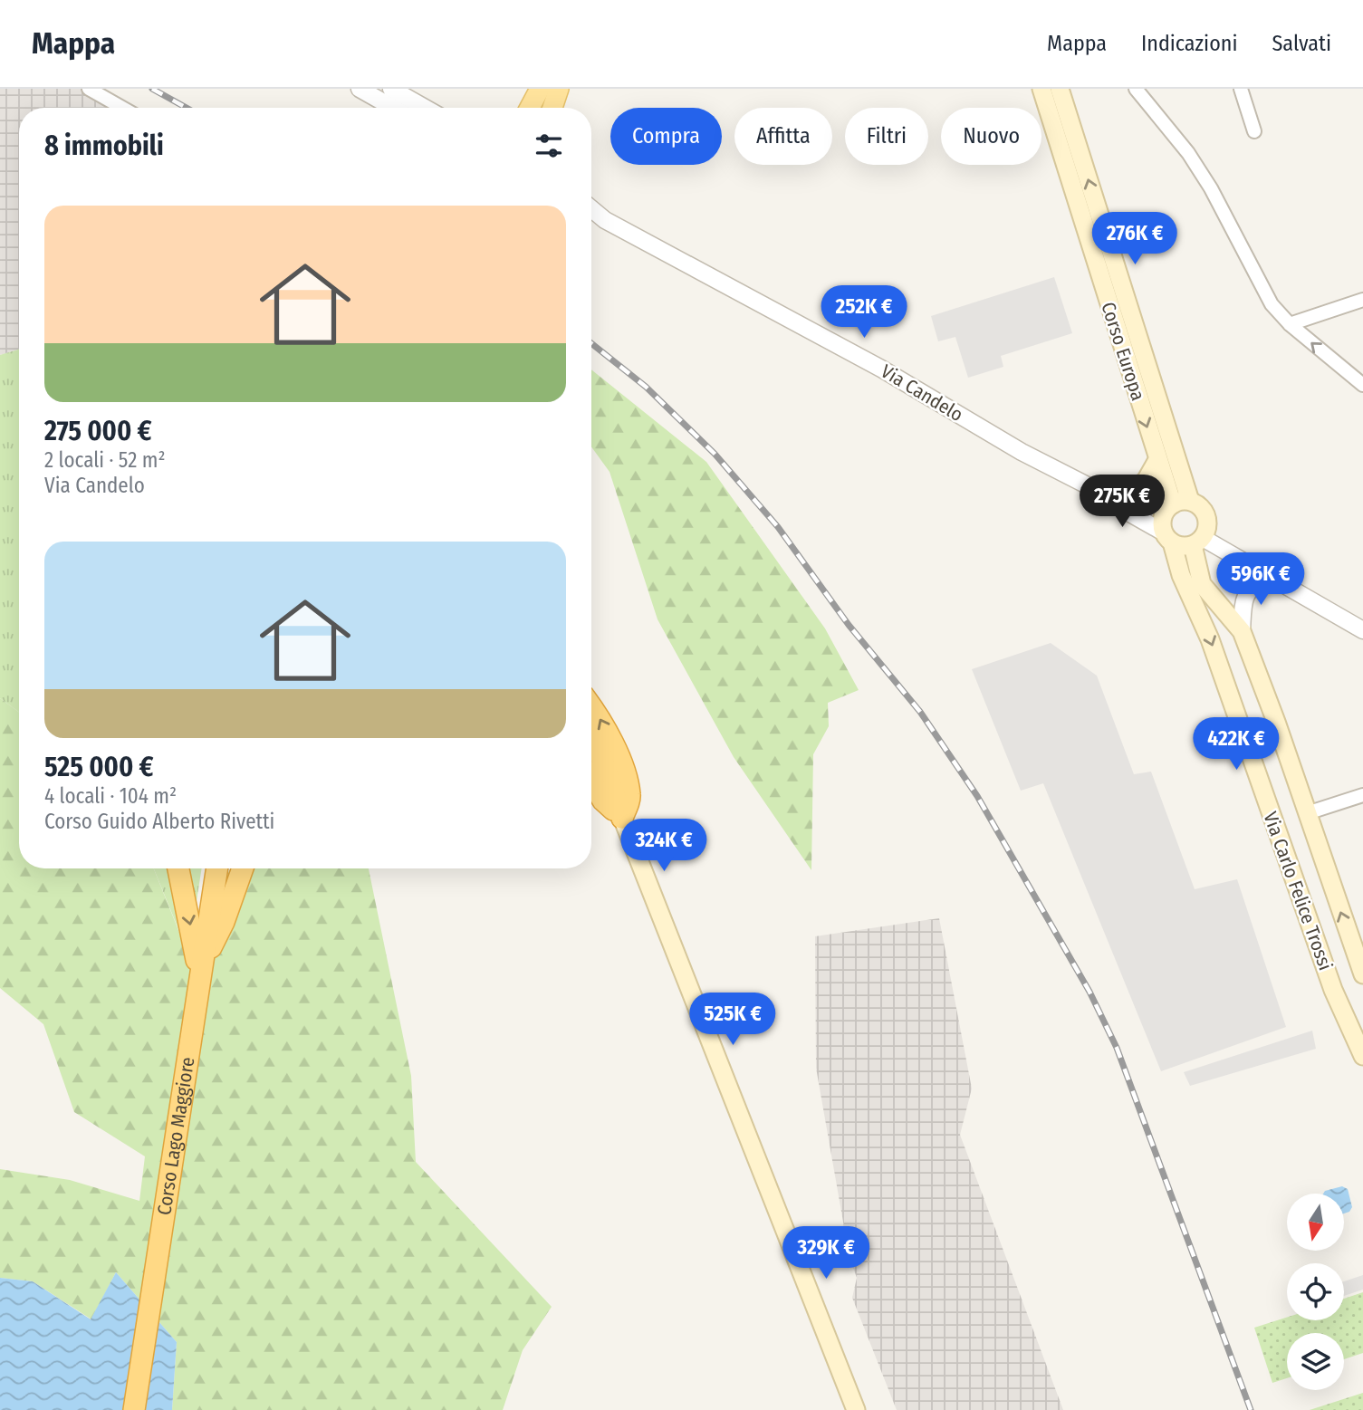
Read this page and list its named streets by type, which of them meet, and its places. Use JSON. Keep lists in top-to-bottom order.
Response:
{
  "streets": {
    "highway": ["Corso Lago Maggiore"],
    "main road": ["Corso Europa", "Via Candelo", "Via Carlo Felice Trossi"]
  },
  "crossings": [
    ["Corso Europa", "Via Candelo"],
    ["Corso Europa", "Via Carlo Felice Trossi"],
    ["Via Candelo", "Via Carlo Felice Trossi"]
  ],
  "north": "bottom",
  "page": {
    "header": "Mappa",
    "nav": ["Mappa", "Indicazioni", "Salvati"],
    "chip": [
      "Compra",
      "Affitta",
      "Filtri",
      "Nuovo"
    ],
    "heading": "8 immobili",
    "list": [
      {
        "name": "275 000 €",
        "note": "2 locali · 52 m² · Via Candelo"
      },
      {
        "name": "525 000 €",
        "note": "4 locali · 104 m² · Corso Guido Alberto Rivetti"
      }
    ],
    "price": [
      "276K €",
      "252K €",
      "275K €",
      "596K €",
      "422K €",
      "324K €",
      "525K €",
      "329K €"
    ]
  }
}
